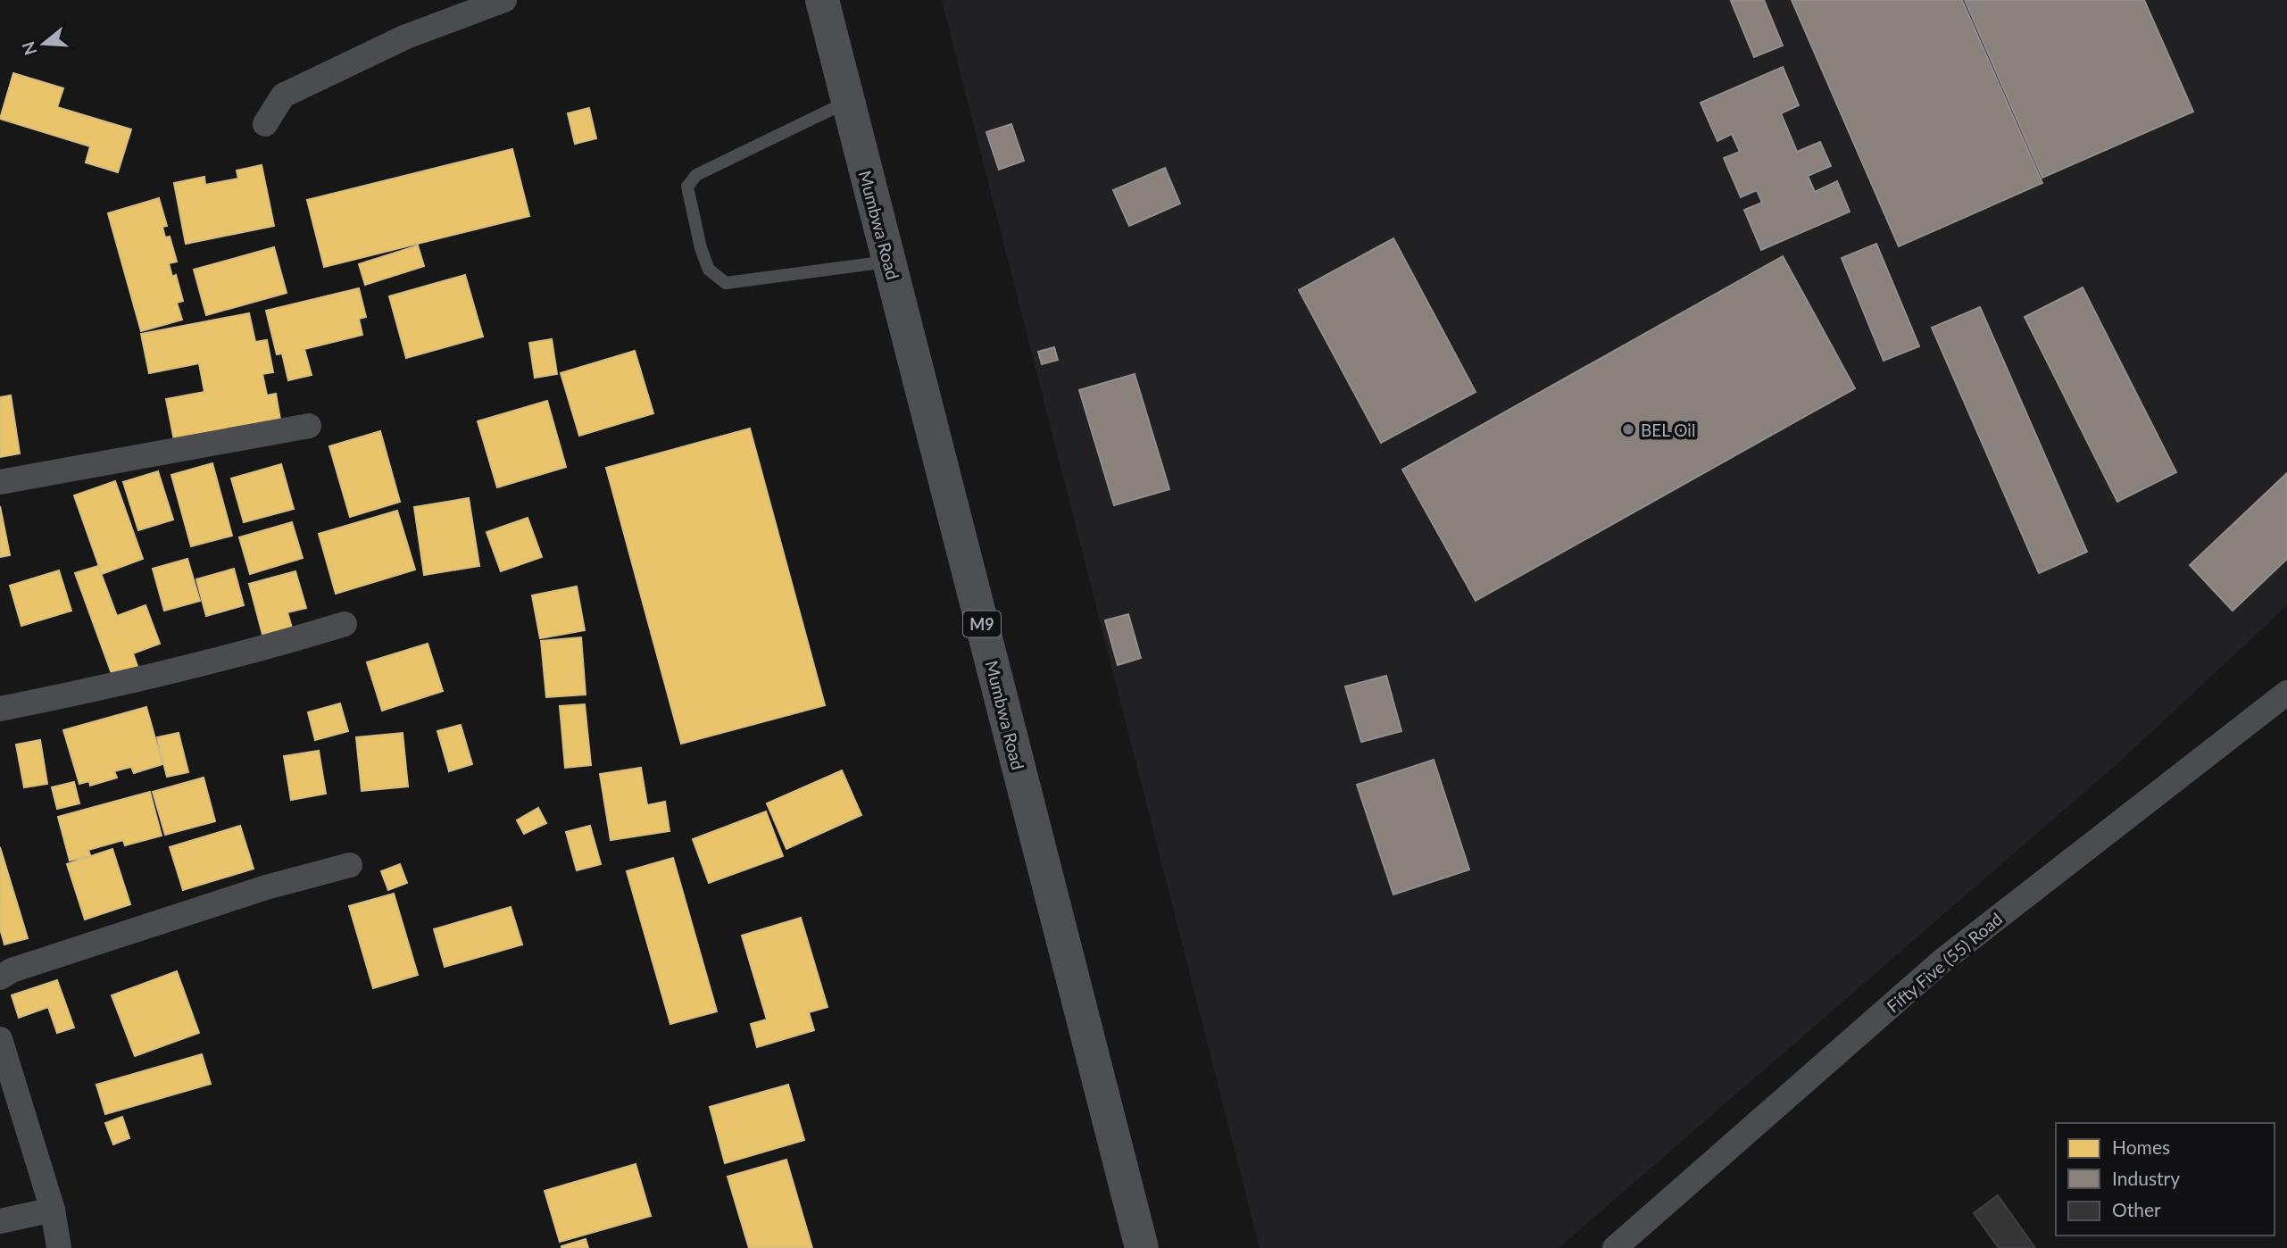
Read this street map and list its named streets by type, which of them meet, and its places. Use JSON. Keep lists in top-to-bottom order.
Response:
{
  "streets": {
    "main road": ["Mumbwa Road", "M9"],
    "street": ["Fifty Five (55) Road"]
  },
  "places": ["BEL Oil"],
  "legend": ["Homes", "Industry", "Other"],
  "north": "left"
}
